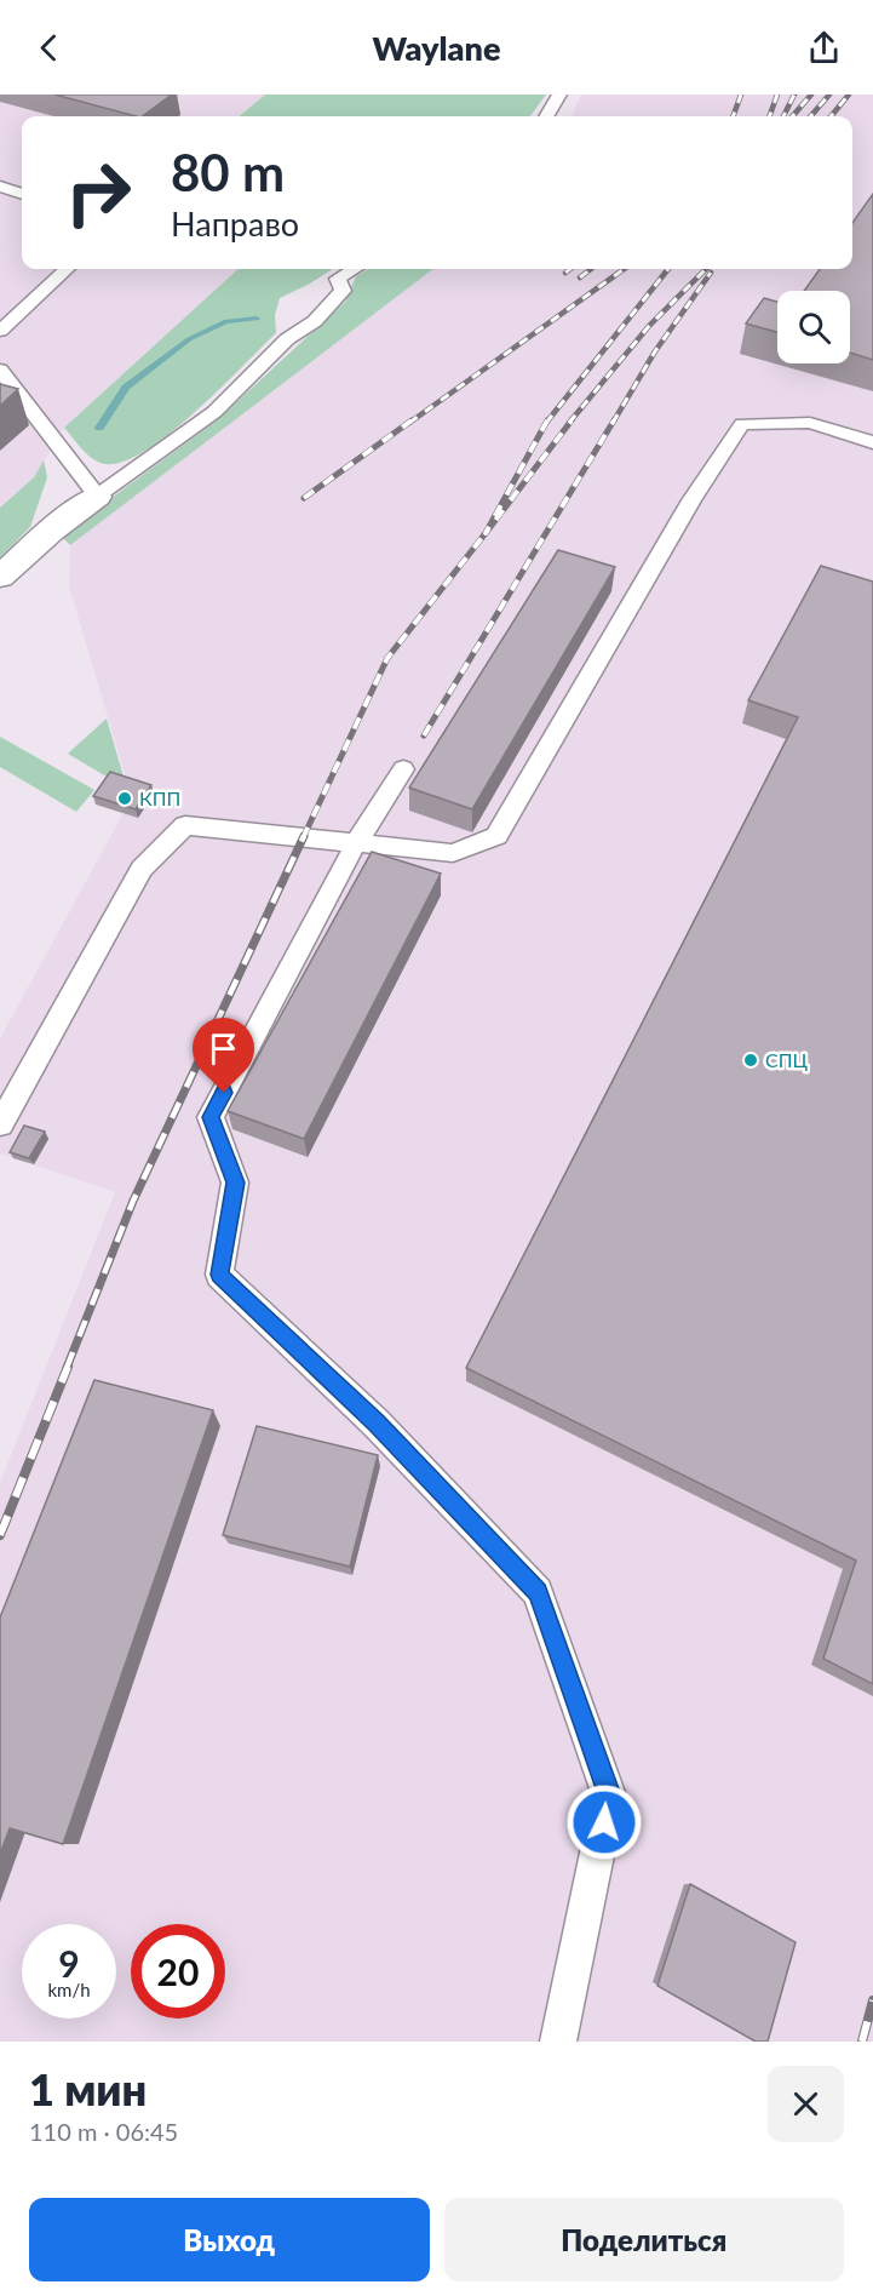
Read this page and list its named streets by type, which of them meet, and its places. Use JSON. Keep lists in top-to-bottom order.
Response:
{
  "places": ["КПП", "СПЦ"],
  "page": {
    "header": "Waylane",
    "turn": ["80 m", "Направо"],
    "speed": "9 km/h",
    "limit": "20",
    "heading": ["1 мин", "110 m · 06:45"],
    "buttons": ["Выход", "Поделиться"]
  }
}
